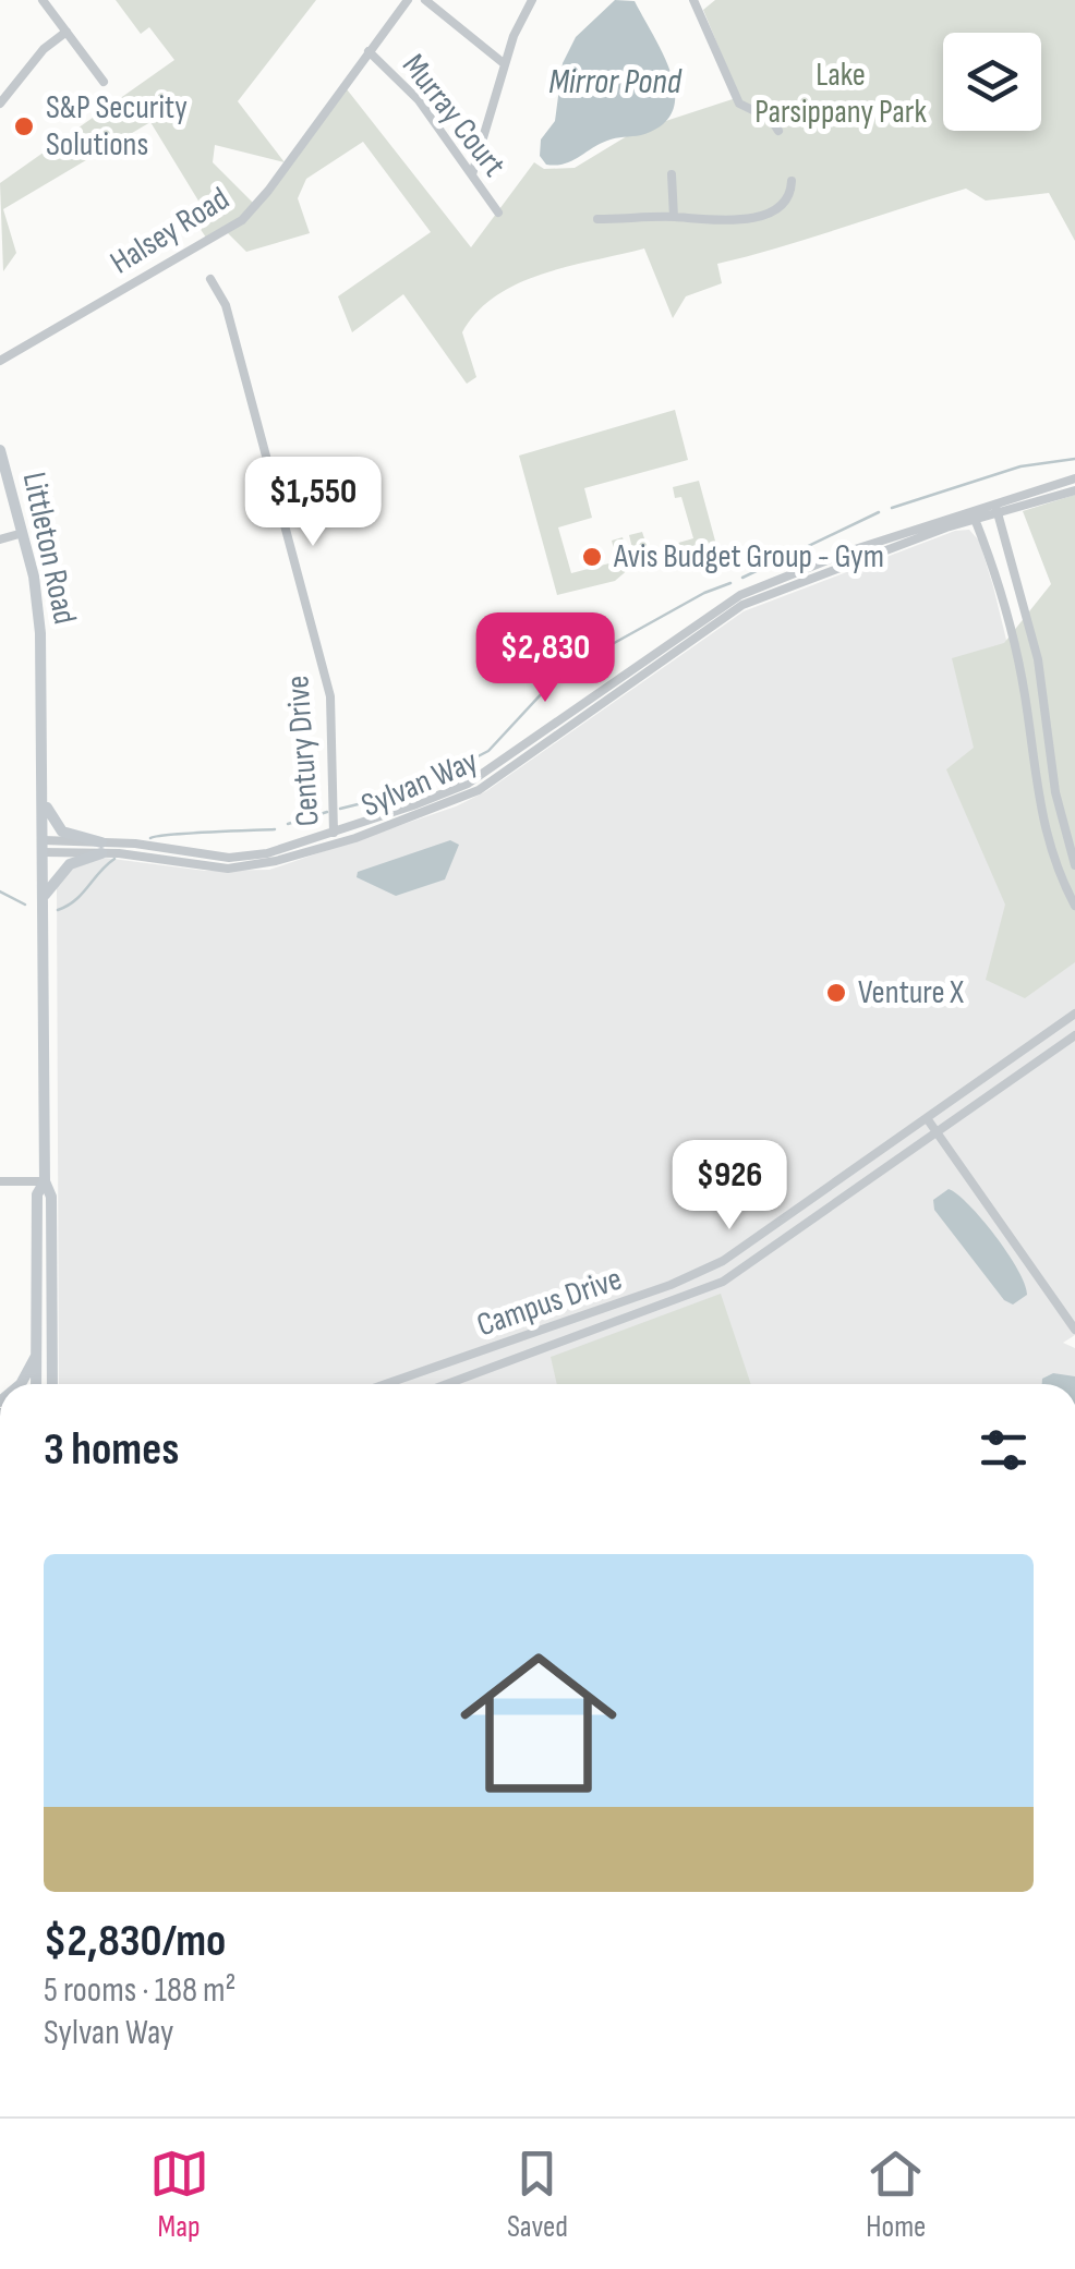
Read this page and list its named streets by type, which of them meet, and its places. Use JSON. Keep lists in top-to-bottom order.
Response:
{
  "streets": {
    "main road": ["Littleton Road"],
    "street": [
      "Murray Court",
      "Halsey Road",
      "Century Drive",
      "Sylvan Way",
      "Campus Drive"
    ]
  },
  "crossings": [
    ["Murray Court", "Halsey Road"],
    ["Littleton Road", "Sylvan Way"],
    ["Century Drive", "Sylvan Way"]
  ],
  "water": ["Mirror Pond"],
  "parks": ["Lake Parsippany Park"],
  "places": ["S&P Security Solutions", "Avis Budget Group - Gym", "Venture X"],
  "page": {
    "price": ["$1,550", "$2,830", "$926"],
    "heading": "3 homes",
    "list": [
      {
        "name": "$2,830/mo",
        "note": "5 rooms · 188 m² · Sylvan Way"
      }
    ],
    "tabs": ["Map", "Saved", "Home"]
  }
}
